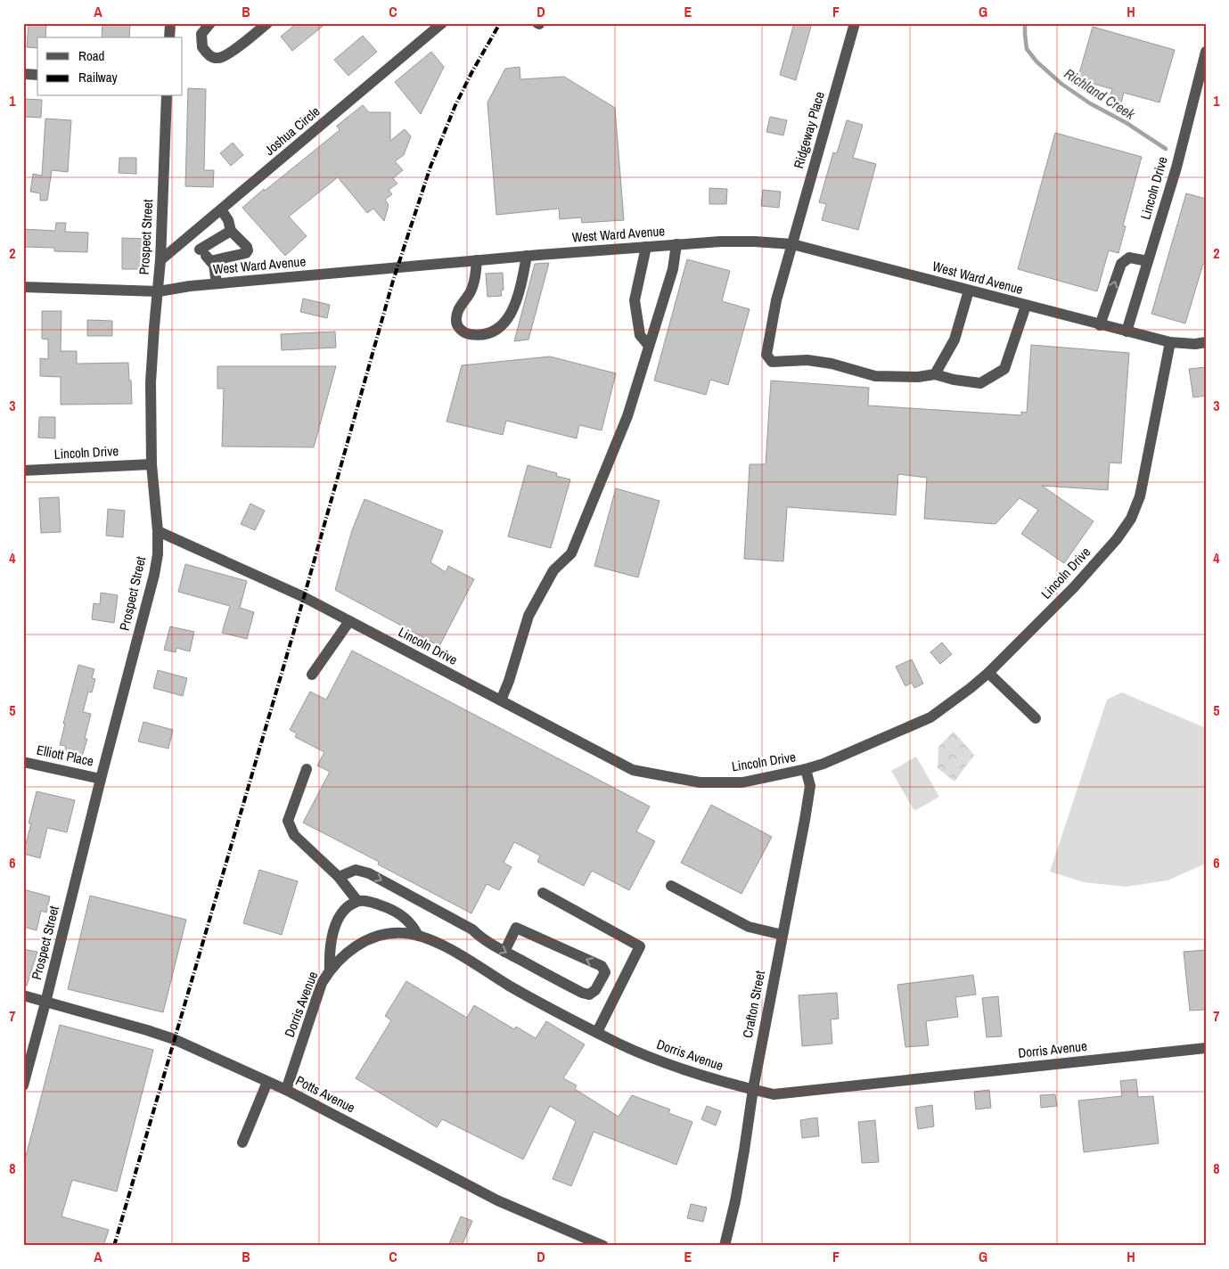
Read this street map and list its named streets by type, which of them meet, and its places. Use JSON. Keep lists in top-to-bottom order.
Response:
{
  "streets": {
    "street": [
      "Ridgeway Place",
      "Joshua Circle",
      "Lincoln Drive",
      "West Ward Avenue",
      "Prospect Street",
      "Elliott Place",
      "Dorris Avenue",
      "Crafton Street",
      "Potts Avenue"
    ]
  },
  "crossings": [
    ["Ridgeway Place", "West Ward Avenue"],
    ["Joshua Circle", "Prospect Street"],
    ["Lincoln Drive", "West Ward Avenue"],
    ["Lincoln Drive", "Prospect Street"],
    ["Lincoln Drive", "Crafton Street"],
    ["West Ward Avenue", "Prospect Street"],
    ["Prospect Street", "Elliott Place"],
    ["Prospect Street", "Potts Avenue"],
    ["Dorris Avenue", "Crafton Street"],
    ["Dorris Avenue", "Potts Avenue"]
  ],
  "water": ["Richland Creek"],
  "legend": ["Road", "Railway"],
  "grid": {
    "columns": [
      "A",
      "B",
      "C",
      "D",
      "E",
      "F",
      "G",
      "H"
    ],
    "rows": [
      "1",
      "2",
      "3",
      "4",
      "5",
      "6",
      "7",
      "8"
    ]
  }
}
